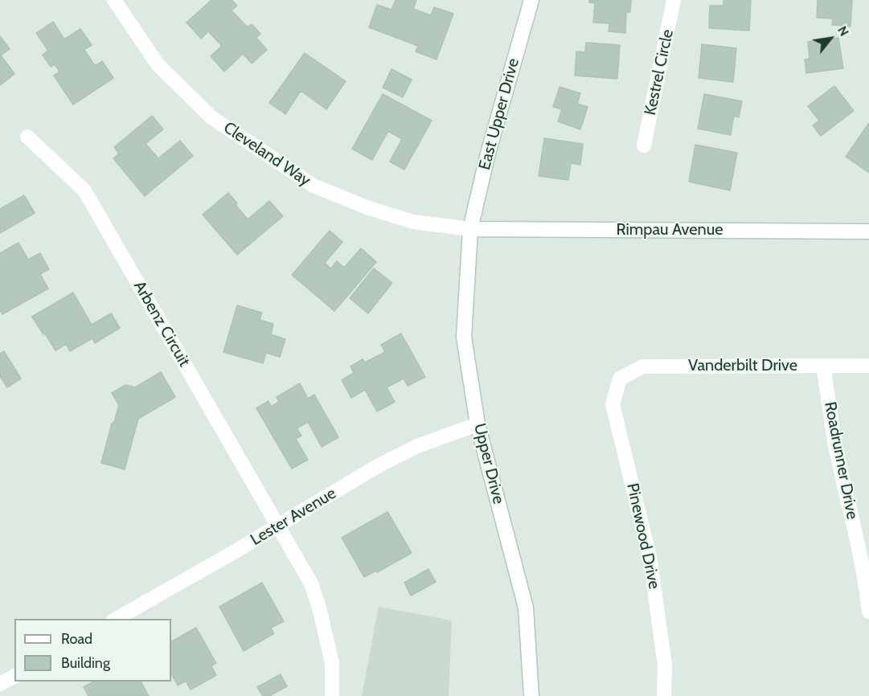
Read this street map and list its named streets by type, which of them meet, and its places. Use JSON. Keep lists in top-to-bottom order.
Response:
{
  "streets": {
    "street": [
      "Kestrel Circle",
      "East Upper Drive",
      "Cleveland Way",
      "Rimpau Avenue",
      "Arbenz Circuit",
      "Vanderbilt Drive",
      "Roadrunner Drive",
      "Upper Drive",
      "Lester Avenue",
      "Pinewood Drive"
    ]
  },
  "crossings": [
    ["East Upper Drive", "Cleveland Way"],
    ["East Upper Drive", "Rimpau Avenue"],
    ["East Upper Drive", "Upper Drive"],
    ["Cleveland Way", "Rimpau Avenue"],
    ["Cleveland Way", "Upper Drive"],
    ["Rimpau Avenue", "Upper Drive"],
    ["Arbenz Circuit", "Lester Avenue"],
    ["Vanderbilt Drive", "Roadrunner Drive"],
    ["Vanderbilt Drive", "Pinewood Drive"],
    ["Upper Drive", "Lester Avenue"]
  ],
  "legend": ["Road", "Building"],
  "north": "top right"
}
